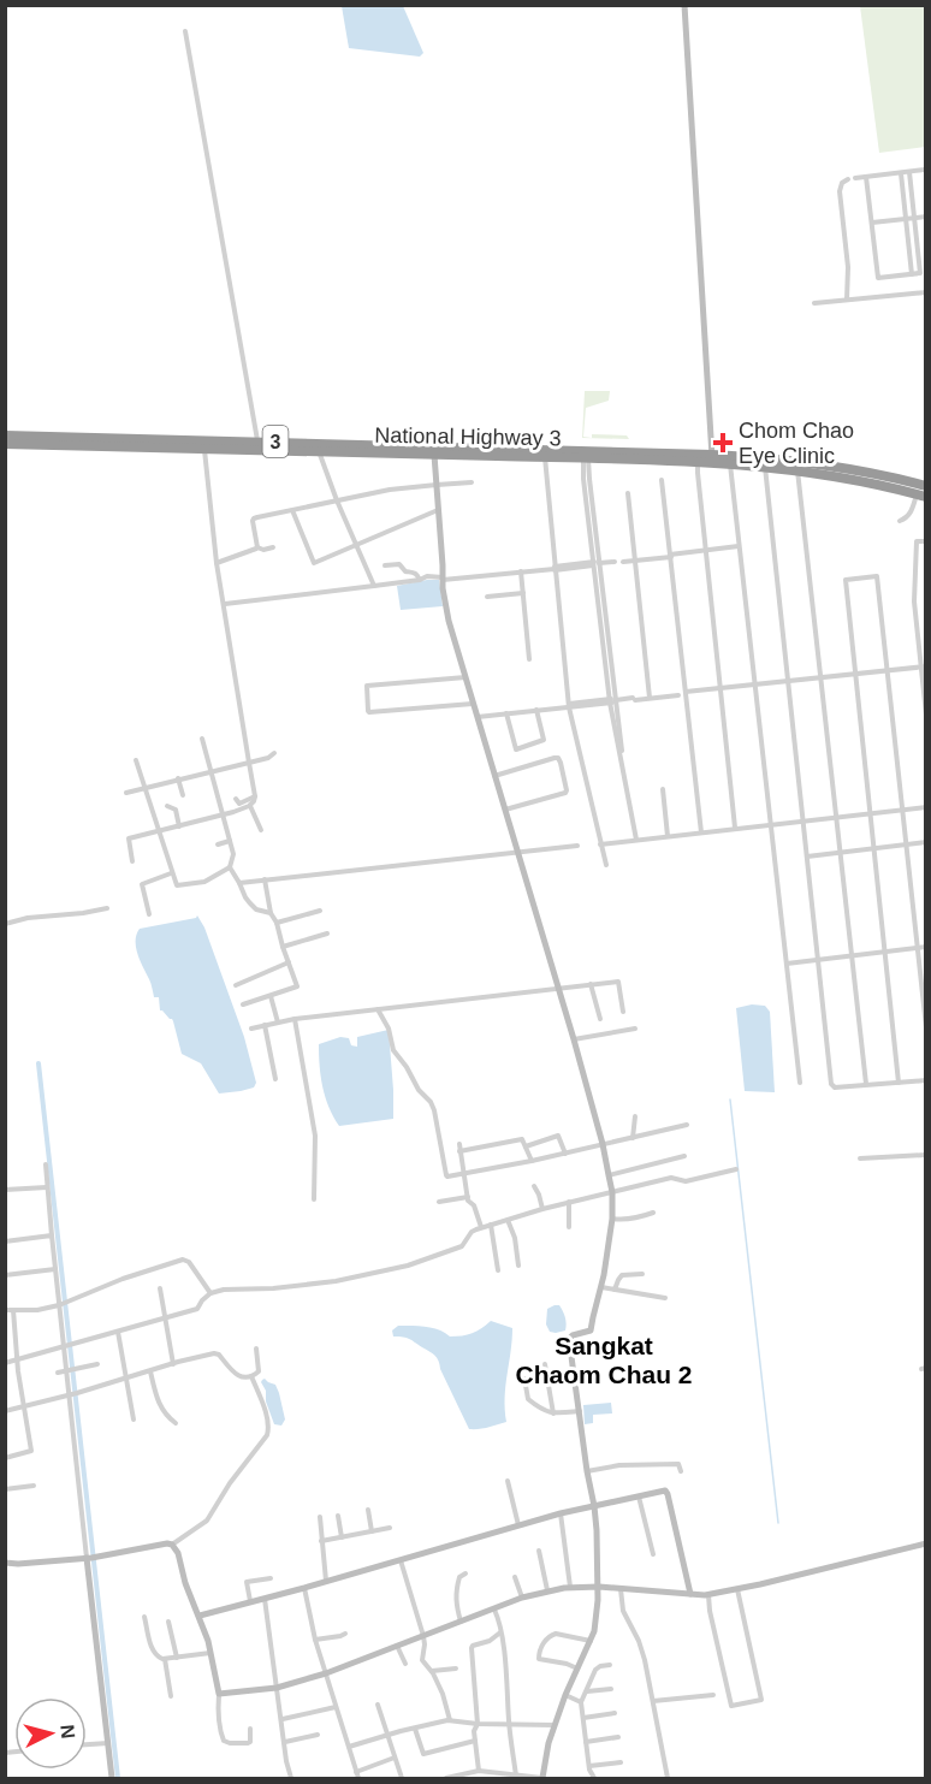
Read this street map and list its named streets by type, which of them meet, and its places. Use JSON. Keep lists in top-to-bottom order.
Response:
{
  "streets": {
    "highway": ["National Highway 3", "3"]
  },
  "districts": ["Sangkat Chaom Chau 2"],
  "places": {
    "health": ["Chom Chao Eye Clinic"]
  },
  "north": "right"
}
